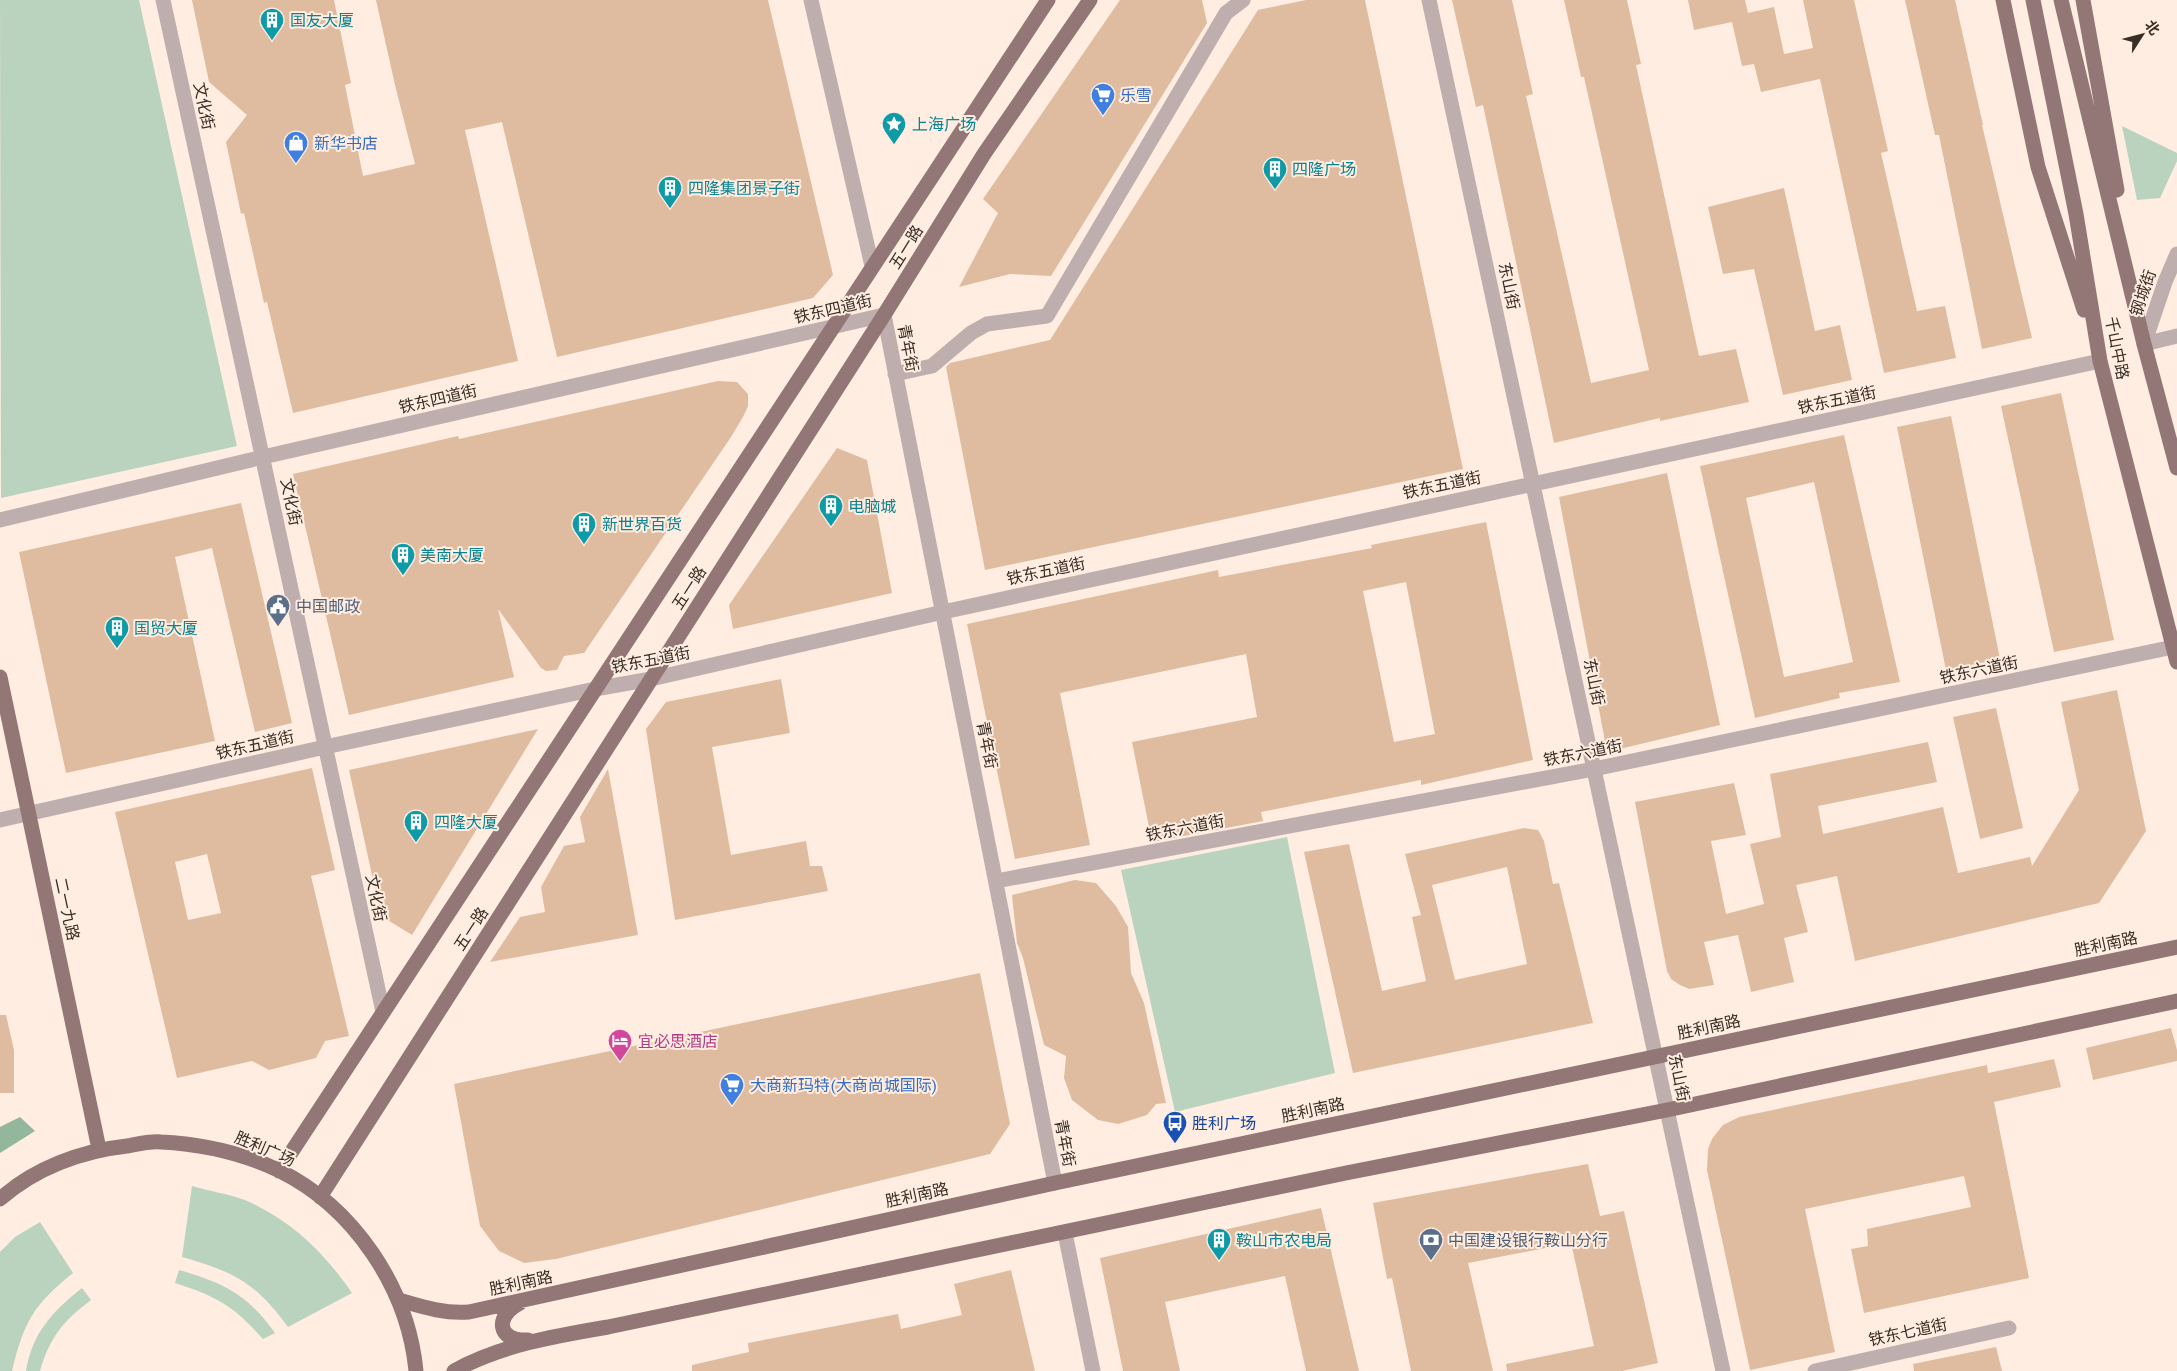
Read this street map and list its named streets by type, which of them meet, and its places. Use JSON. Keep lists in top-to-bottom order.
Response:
{
  "streets": {
    "main road": [
      "五一路",
      "千山中路",
      "二一九路",
      "胜利南路",
      "胜利广场"
    ],
    "street": [
      "文化街",
      "东山街",
      "钢城街",
      "铁东四道街",
      "青年街",
      "铁东五道街",
      "铁东六道街",
      "铁东七道街"
    ]
  },
  "crossings": [
    ["文化街", "五一路"],
    ["文化街", "铁东四道街"],
    ["文化街", "铁东五道街"],
    ["五一路", "铁东四道街"],
    ["五一路", "青年街"],
    ["五一路", "铁东五道街"],
    ["五一路", "胜利广场"],
    ["东山街", "铁东五道街"],
    ["东山街", "铁东六道街"],
    ["东山街", "胜利南路"],
    ["钢城街", "千山中路"],
    ["铁东四道街", "青年街"],
    ["青年街", "铁东五道街"],
    ["青年街", "铁东六道街"],
    ["青年街", "胜利南路"],
    ["千山中路", "铁东五道街"],
    ["千山中路", "铁东六道街"],
    ["铁东五道街", "二一九路"],
    ["二一九路", "胜利广场"],
    ["胜利南路", "胜利广场"]
  ],
  "places": {
    "building": [
      "国友大厦",
      "四隆广场",
      "四隆集团景子街",
      "电脑城",
      "新世界百货",
      "美南大厦",
      "国贸大厦",
      "四隆大厦",
      "鞍山市农电局"
    ],
    "supermarket": ["乐雪", "大商新玛特(大商尚城国际)"],
    "place": ["上海广场"],
    "shop": ["新华书店"],
    "public building": ["中国邮政"],
    "hotel": ["宜必思酒店"],
    "bus stop": ["胜利广场"],
    "bank": ["中国建设银行鞍山分行"]
  },
  "north": "top right"
}
